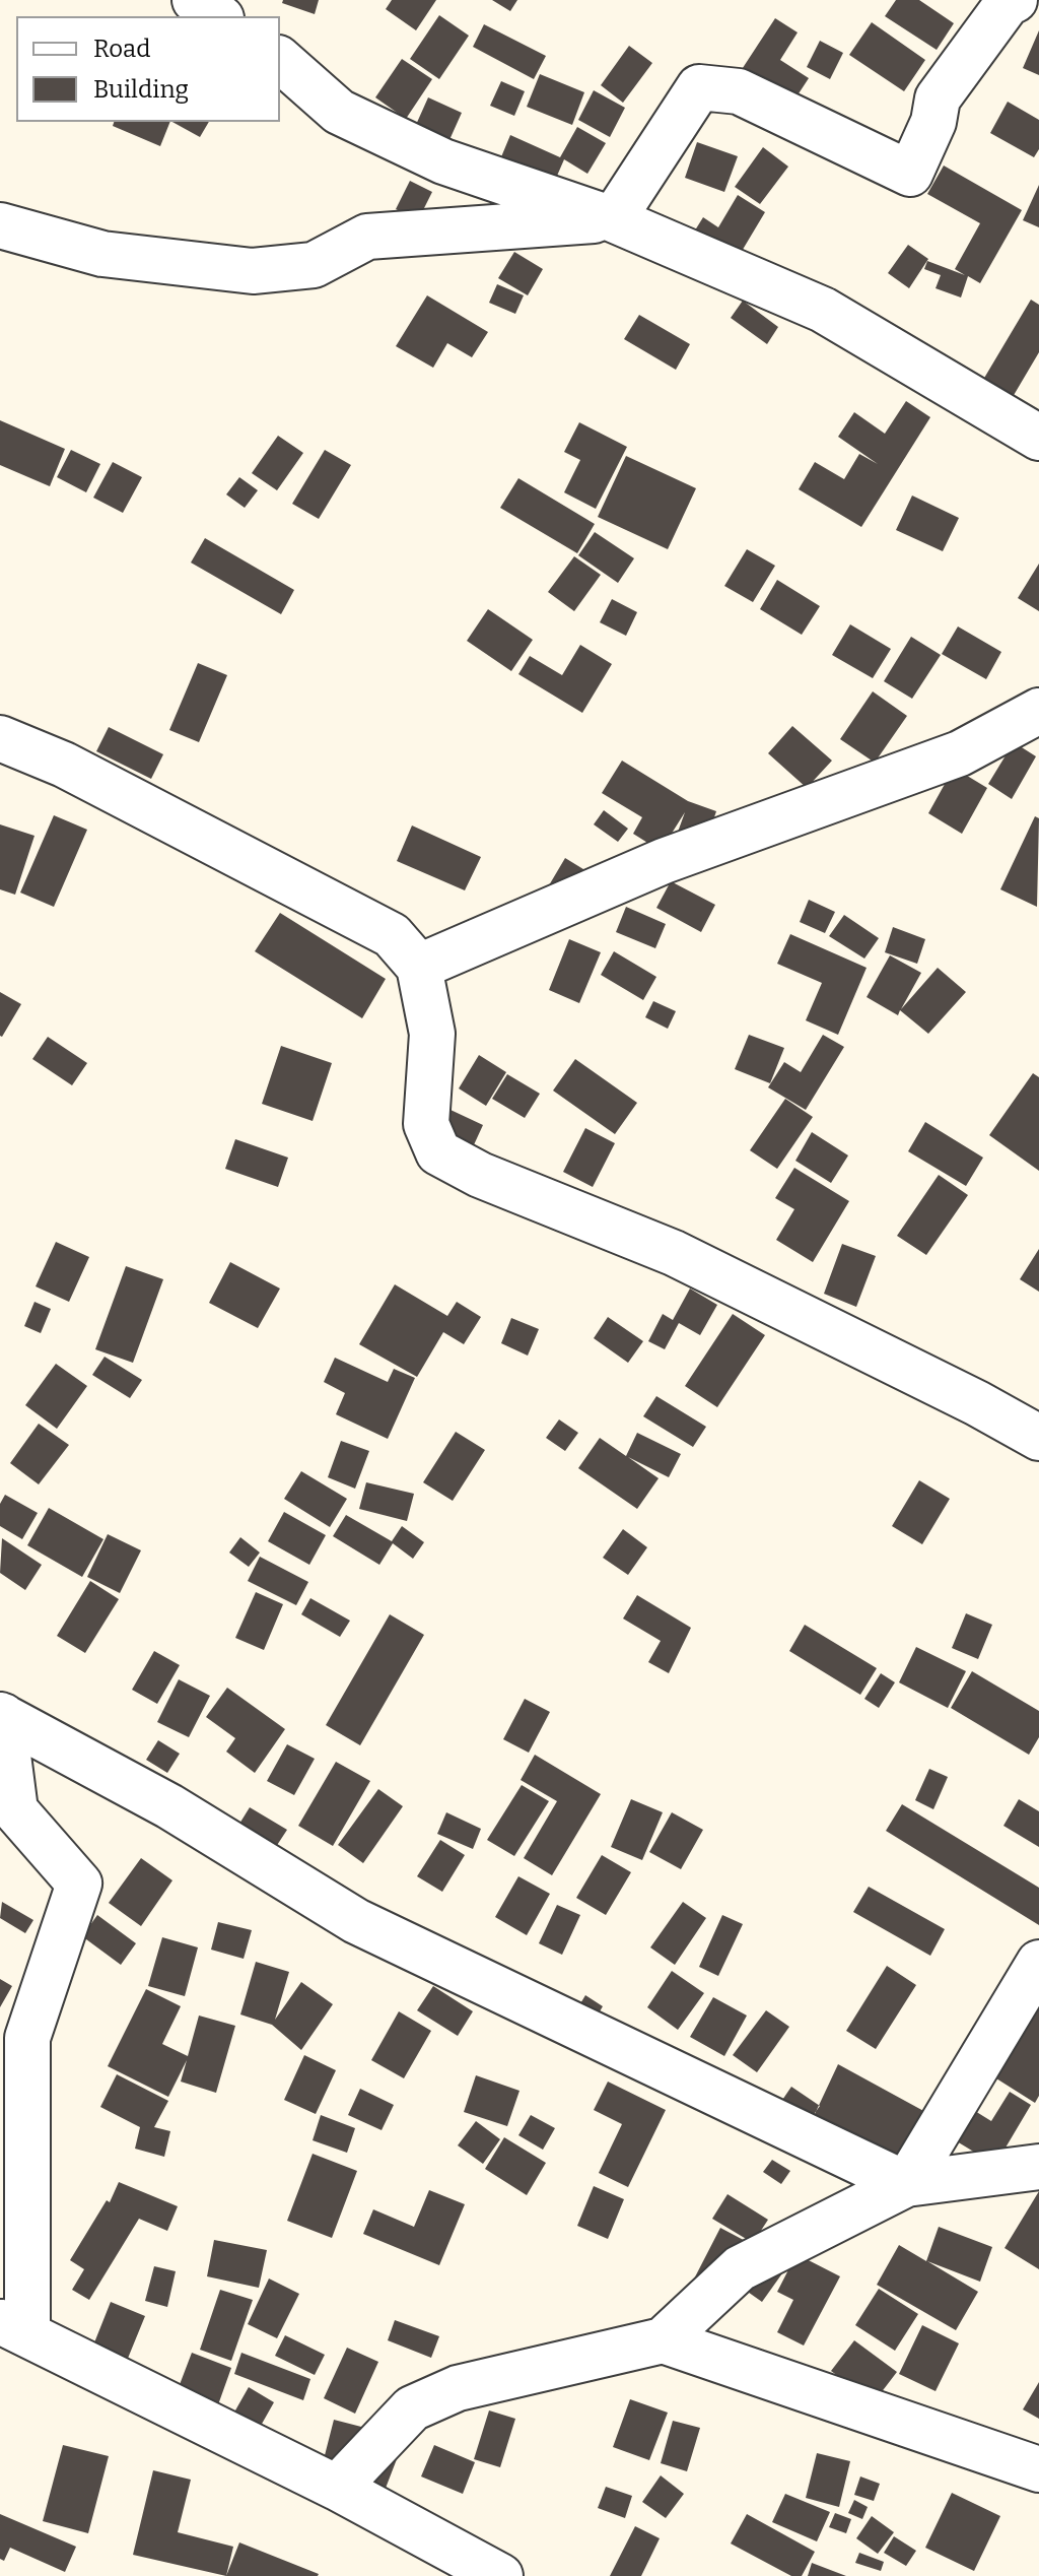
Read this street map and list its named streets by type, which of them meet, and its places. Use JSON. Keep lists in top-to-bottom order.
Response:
{
  "legend": ["Road", "Building"]
}
